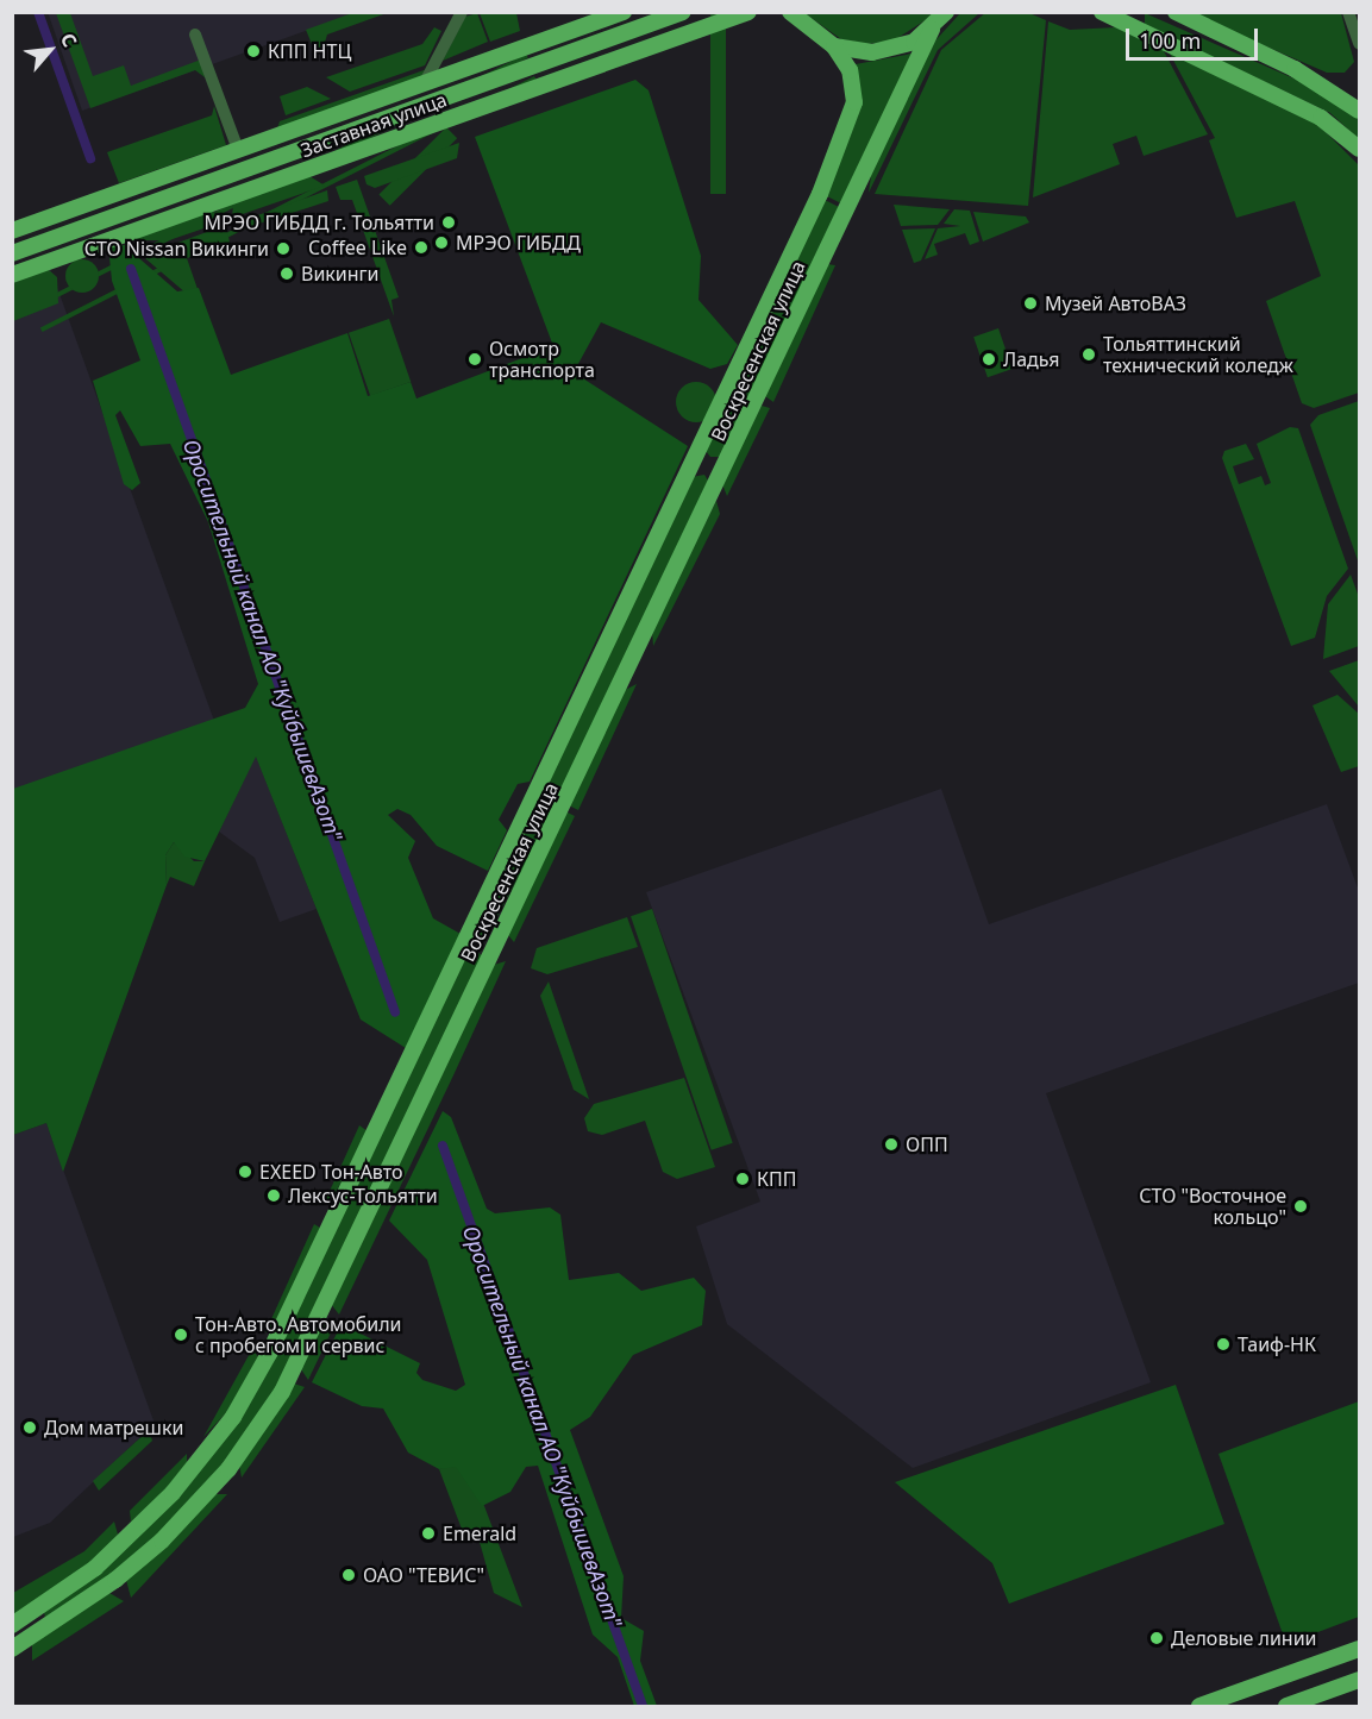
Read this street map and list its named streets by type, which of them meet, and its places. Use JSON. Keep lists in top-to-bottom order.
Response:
{
  "streets": {
    "main road": ["Заставная улица", "Воскресенская улица"]
  },
  "water": ["Оросительный канал АО \"КуйбышевАзот\""],
  "places": [
    "КПП НТЦ",
    "МРЭО ГИБДД г. Тольятти",
    "МРЭО ГИБДД",
    "Coffee Like",
    "СТО Nissan Викинги",
    "Викинги",
    "Музей АвтоВАЗ",
    "Тольяттинский технический коледж",
    "Осмотр транспорта",
    "Ладья",
    "ОПП",
    "EXEED Тон-Авто",
    "КПП",
    "Лексус-Тольятти",
    "СТО \"Восточное кольцо\"",
    "Тон-Авто. Автомобили с пробегом и сервис",
    "Таиф-НК",
    "Дом матрешки",
    "Emerald",
    "ОАО \"ТЕВИС\"",
    "Деловые линии"
  ],
  "scale_bar": "100 m",
  "north": "top right"
}
